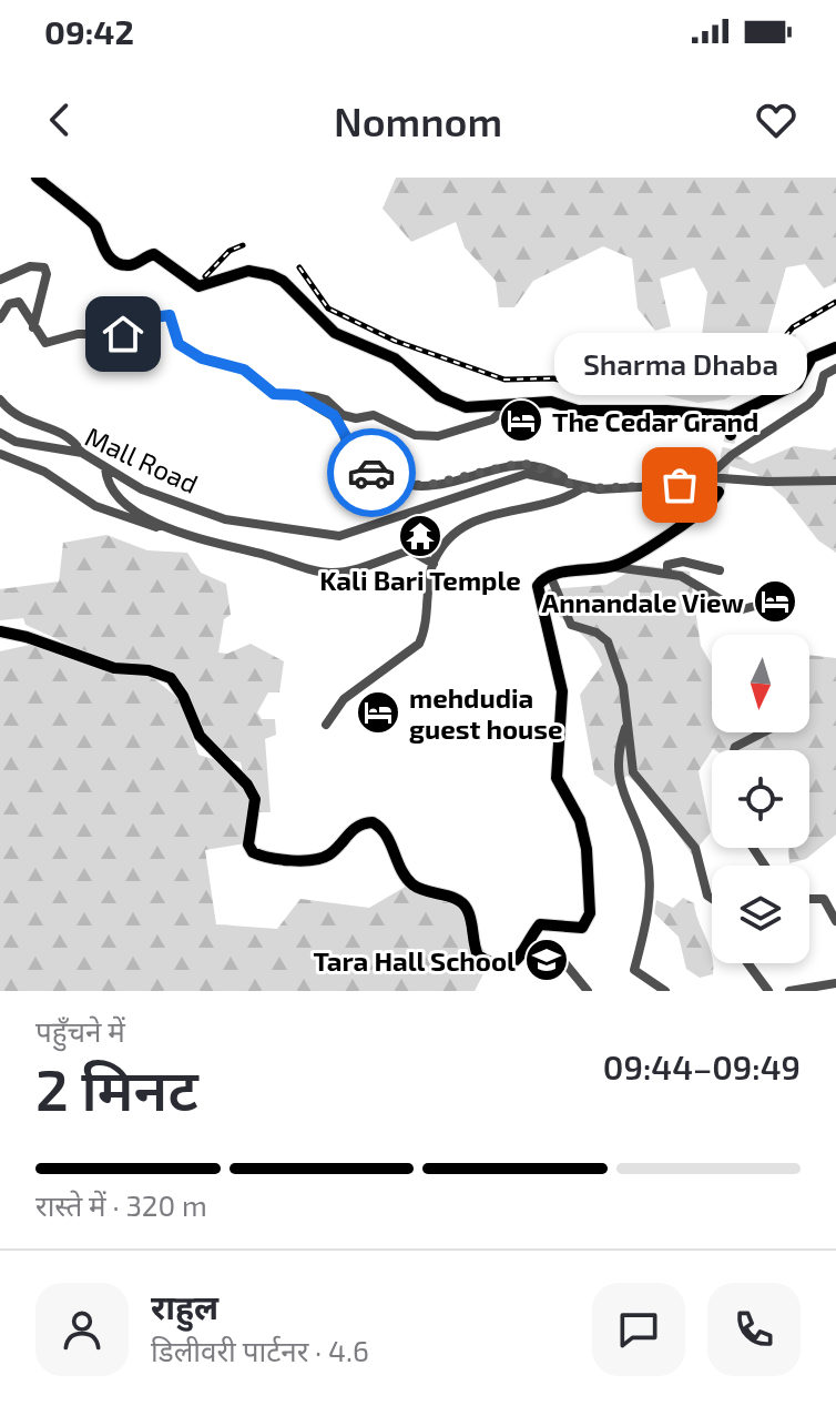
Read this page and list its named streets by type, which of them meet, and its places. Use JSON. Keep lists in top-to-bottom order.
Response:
{
  "streets": {
    "street": ["Mall Road"]
  },
  "places": {
    "hotel": ["The Cedar Grand", "Annandale View", "mehdudia guest house"],
    "other": ["Sharma Dhaba"],
    "temple": ["Kali Bari Temple"],
    "school or university": ["Tara Hall School"]
  },
  "north": "bottom",
  "page": {
    "status": "09:42",
    "header": "Nomnom",
    "bubble": "Sharma Dhaba",
    "heading": ["2 मिनट", "पहुँचने में", "09:44–09:49"],
    "panel": ["राहुल", "डिलीवरी पार्टनर · 4.6"],
    "bar": "रास्ते में · 320 m"
  }
}
